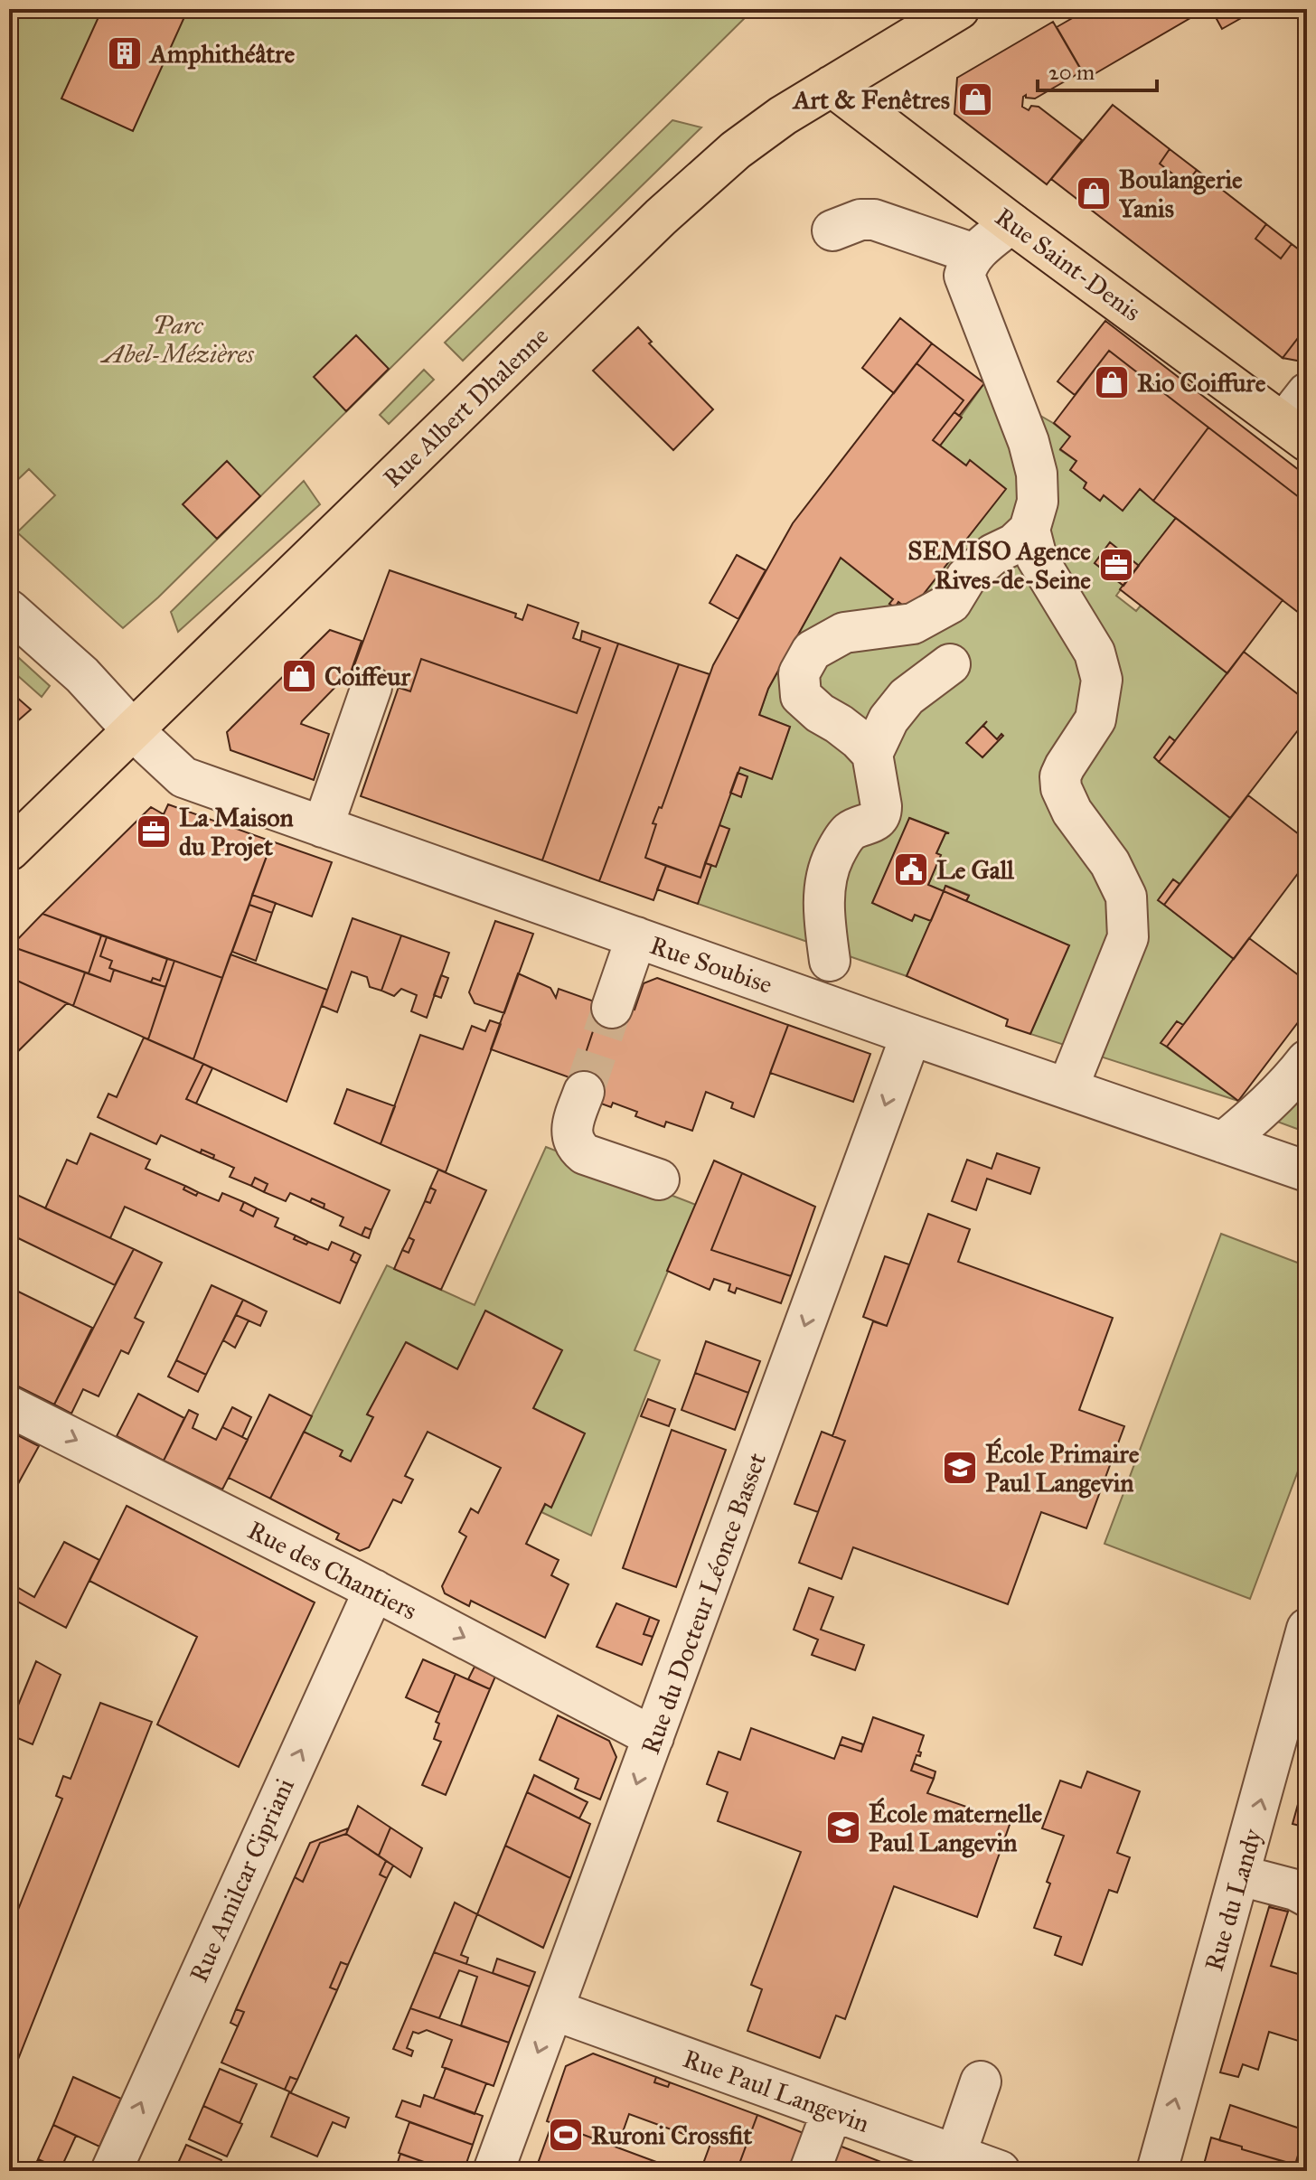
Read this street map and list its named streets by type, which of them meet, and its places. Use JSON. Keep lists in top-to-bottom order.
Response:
{
  "streets": {
    "main road": ["Rue Saint-Denis", "Rue Albert Dhalenne"],
    "street": [
      "Rue Soubise",
      "Rue des Chantiers",
      "Rue du Docteur Léonce Basset",
      "Rue Amilcar Cipriani",
      "Rue du Landy",
      "Rue Paul Langevin"
    ]
  },
  "crossings": [
    ["Rue Saint-Denis", "Rue Albert Dhalenne"],
    ["Rue Albert Dhalenne", "Rue Soubise"],
    ["Rue Soubise", "Rue du Docteur Léonce Basset"],
    ["Rue des Chantiers", "Rue du Docteur Léonce Basset"],
    ["Rue des Chantiers", "Rue Amilcar Cipriani"],
    ["Rue du Docteur Léonce Basset", "Rue Paul Langevin"]
  ],
  "one_way": [
    "Rue des Chantiers",
    "Rue du Docteur Léonce Basset",
    "Rue Amilcar Cipriani",
    "Rue du Landy"
  ],
  "parks": ["Parc Abel-Mézières"],
  "places": {
    "building": ["Amphithéâtre"],
    "shop": [
      "Art & Fenêtres",
      "Boulangerie Yanis",
      "Rio Coiffure",
      "Coiffeur"
    ],
    "office": ["SEMISO Agence Rives-de-Seine", "La Maison du Projet"],
    "public building": ["Le Gall"],
    "school or university": ["École Primaire Paul Langevin", "École maternelle Paul Langevin"],
    "sports": ["Ruroni Crossfit"]
  },
  "scale_bar": "20 m"
}
